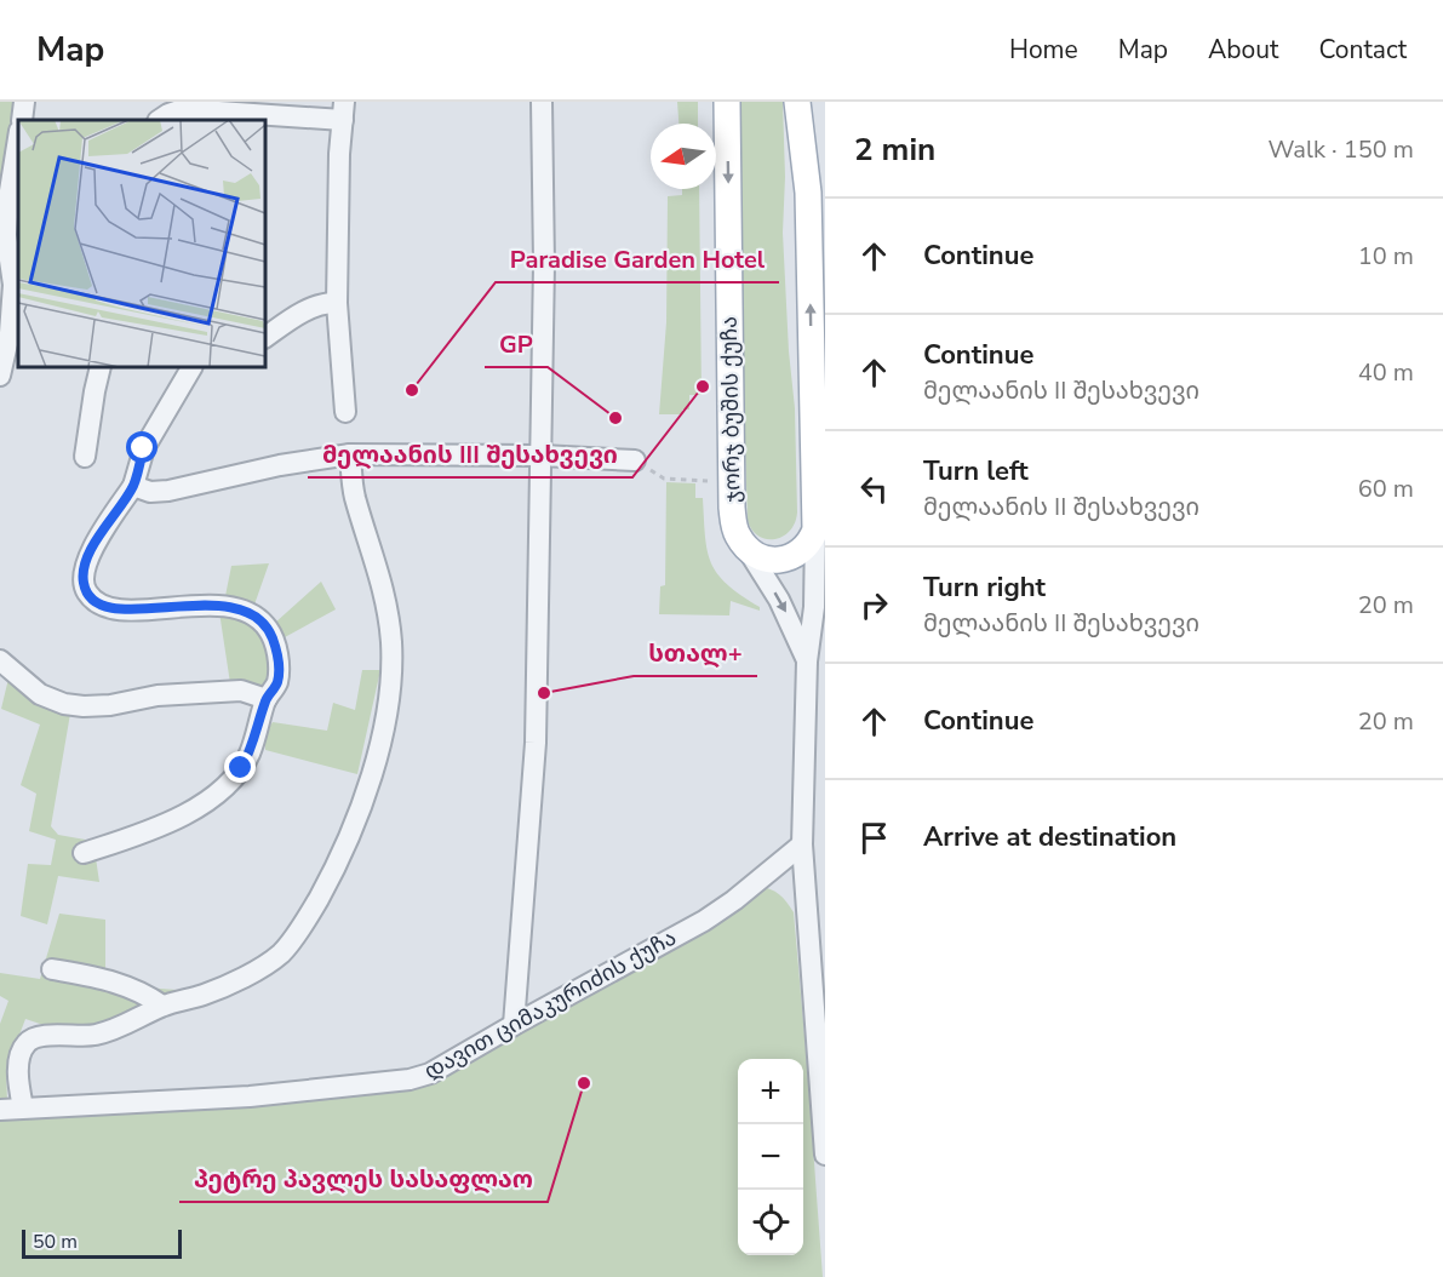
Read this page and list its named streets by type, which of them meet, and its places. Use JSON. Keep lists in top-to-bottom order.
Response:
{
  "streets": {
    "main road": ["ჯორჯ ბუშის ქუჩა"],
    "street": ["დავით ციმაკურიძის ქუჩა"]
  },
  "places": [
    "მელაანის III შესახვევი",
    "Paradise Garden Hotel",
    "GP",
    "სთალ+",
    "პეტრე პავლეს სასაფლაო"
  ],
  "scale_bar": "50 m",
  "north": "left",
  "page": {
    "header": "Map",
    "nav": [
      "Home",
      "Map",
      "About",
      "Contact"
    ],
    "heading": ["2 min", "Walk · 150 m"],
    "list": [
      ["Continue", "10 m"],
      ["Continue", "მელაანის II შესახვევი", "40 m"],
      ["Turn left", "მელაანის II შესახვევი", "60 m"],
      ["Turn right", "მელაანის II შესახვევი", "20 m"],
      ["Continue", "20 m"],
      "Arrive at destination"
    ],
    "map_buttons": ["+", "−"],
    "scale": "50 m"
  }
}
